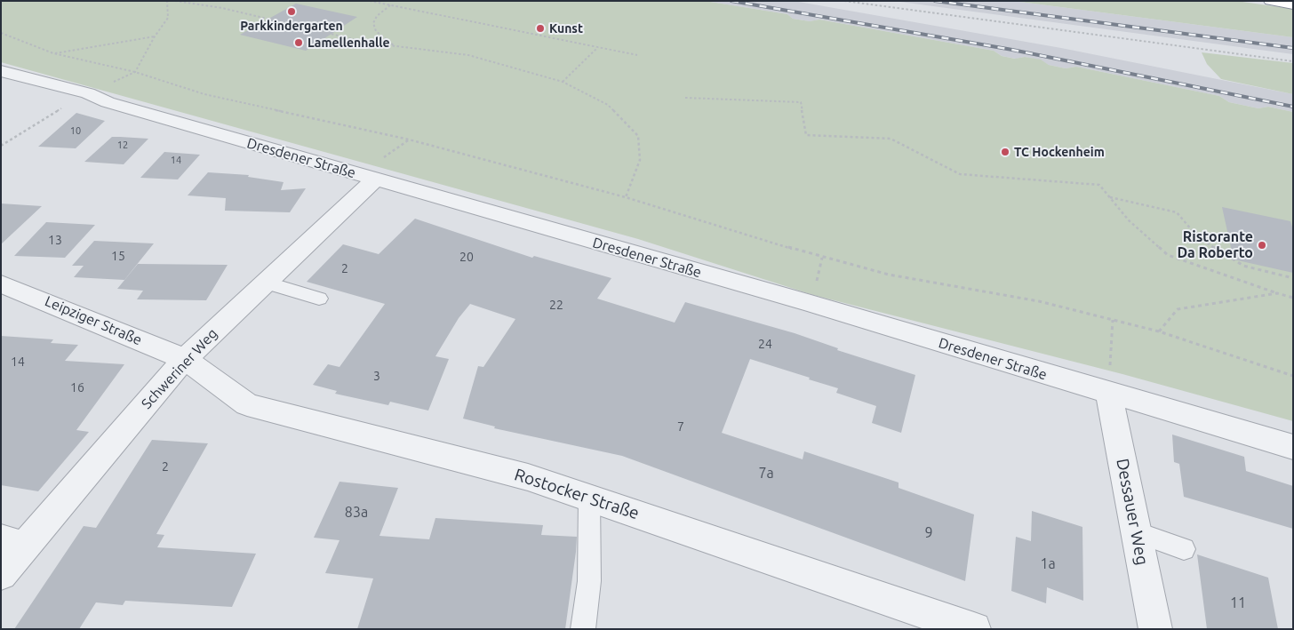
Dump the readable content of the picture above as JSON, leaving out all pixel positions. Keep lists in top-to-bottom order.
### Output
{
  "streets": {
    "street": [
      "Dresdener Straße",
      "Leipziger Straße",
      "Schweriner Weg",
      "Rostocker Straße",
      "Dessauer Weg"
    ]
  },
  "crossings": [
    ["Dresdener Straße", "Schweriner Weg"],
    ["Dresdener Straße", "Dessauer Weg"],
    ["Leipziger Straße", "Schweriner Weg"],
    ["Leipziger Straße", "Rostocker Straße"],
    ["Schweriner Weg", "Rostocker Straße"]
  ],
  "places": [
    "Parkkindergarten",
    "Kunst",
    "Lamellenhalle",
    "TC Hockenheim",
    "Ristorante Da Roberto"
  ],
  "house_numbers": [
    "10",
    "12",
    "14",
    "13",
    "15",
    "20",
    "2",
    "22",
    "24",
    "14",
    "3",
    "16",
    "7",
    "2",
    "7a",
    "83a",
    "9",
    "1a",
    "11"
  ]
}
